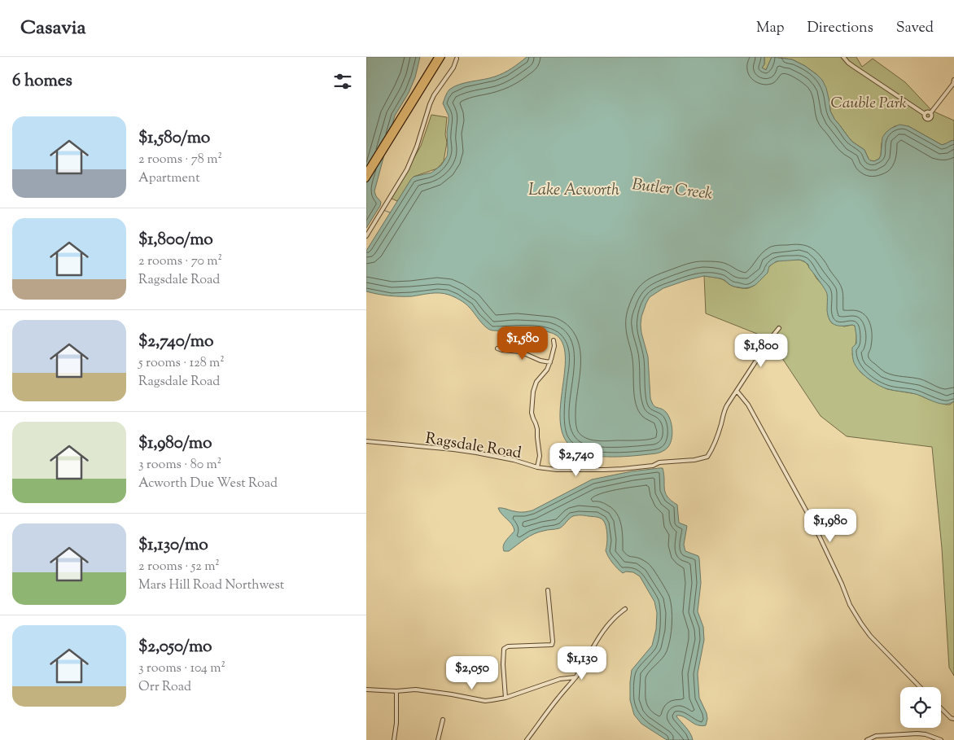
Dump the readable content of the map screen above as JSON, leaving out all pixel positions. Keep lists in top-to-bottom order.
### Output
{
  "streets": {
    "street": ["Ragsdale Road"]
  },
  "water": ["Butler Creek", "Lake Acworth"],
  "parks": ["Cauble Park"],
  "page": {
    "header": "Casavia",
    "nav": ["Map", "Directions", "Saved"],
    "heading": "6 homes",
    "list": [
      {
        "name": "$1,580/mo",
        "note": "2 rooms · 78 m² · Apartment"
      },
      {
        "name": "$1,800/mo",
        "note": "2 rooms · 70 m² · Ragsdale Road"
      },
      {
        "name": "$2,740/mo",
        "note": "5 rooms · 128 m² · Ragsdale Road"
      },
      {
        "name": "$1,980/mo",
        "note": "3 rooms · 80 m² · Acworth Due West Road"
      },
      {
        "name": "$1,130/mo",
        "note": "2 rooms · 52 m² · Mars Hill Road Northwest"
      },
      {
        "name": "$2,050/mo",
        "note": "3 rooms · 104 m² · Orr Road"
      }
    ],
    "price": [
      "$1,580",
      "$1,800",
      "$2,740",
      "$1,980",
      "$1,130",
      "$2,050"
    ]
  }
}
